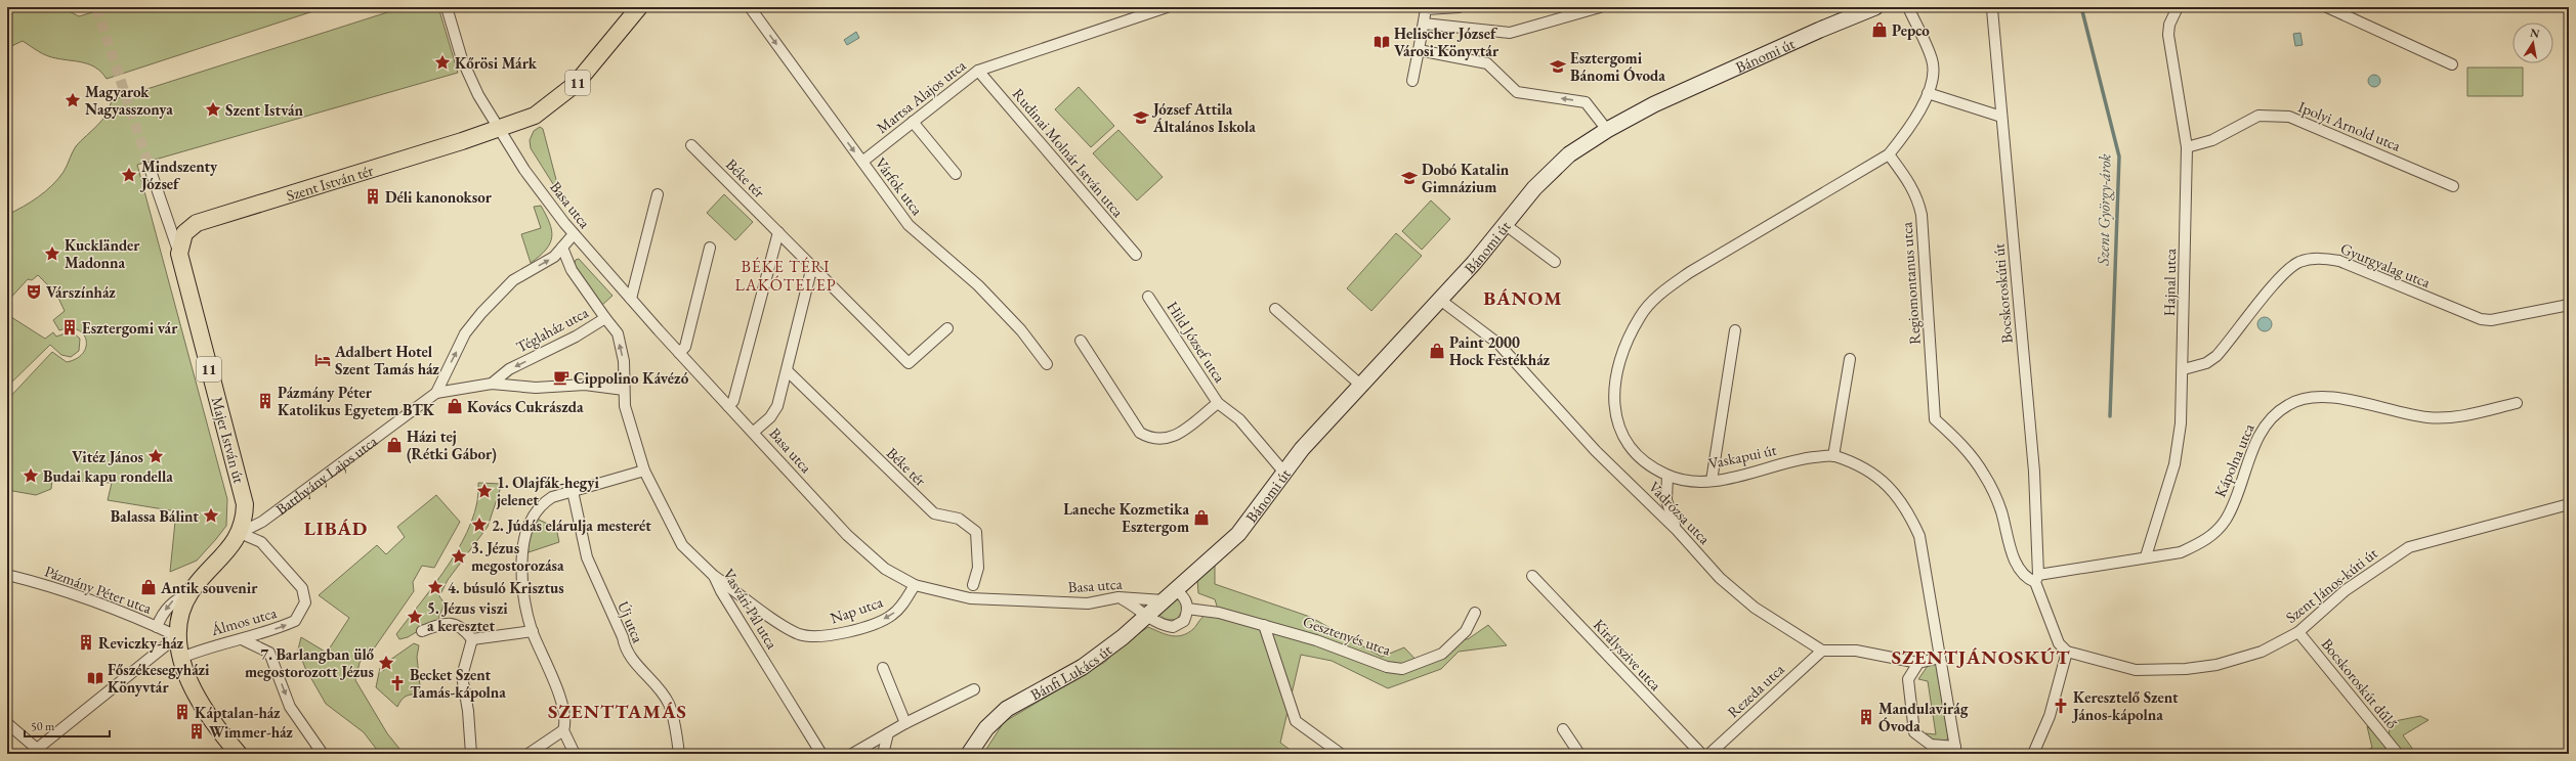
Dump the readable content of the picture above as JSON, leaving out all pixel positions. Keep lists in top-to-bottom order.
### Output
{
  "streets": {
    "main road": [
      "Bánomi út",
      "11",
      "Szent István tér",
      "Majer István út",
      "Batthyány Lajos utca",
      "Bánfi Lukács út"
    ],
    "street": [
      "Martsa Alajos utca",
      "Ipolyi Arnold utca",
      "Rudinai Molnár István utca",
      "Béke tér",
      "Várfok utca",
      "Basa utca",
      "Gyurgyalag utca",
      "Hajnal utca",
      "Regiomontanus utca",
      "Bocskoroskúti út",
      "Téglaház utca",
      "Hild József utca",
      "Vaskapui út",
      "Kápolna utca",
      "Vadrózsa utca",
      "Szent János-kúti út",
      "Pázmány Péter utca",
      "Vasvári Pál utca",
      "Nap utca",
      "Álmos utca",
      "Új utca",
      "Gesztenyés utca",
      "Királyszive utca",
      "Bocskoroskút dűlő",
      "Rezeda utca"
    ]
  },
  "crossings": [
    ["Bánomi út", "Hild József utca"],
    ["Bánomi út", "Vadrózsa utca"],
    ["Bánomi út", "Bánfi Lukács út"],
    ["11", "Batthyány Lajos utca"],
    ["11", "Pázmány Péter utca"],
    ["11", "Álmos utca"],
    ["Martsa Alajos utca", "Rudinai Molnár István utca"],
    ["Martsa Alajos utca", "Várfok utca"],
    ["Ipolyi Arnold utca", "Hajnal utca"],
    ["Szent István tér", "Basa utca"],
    ["Szent István tér", "Majer István út"],
    ["Basa utca", "Batthyány Lajos utca"],
    ["Basa utca", "Nap utca"],
    ["Basa utca", "Bánfi Lukács út"],
    ["Gyurgyalag utca", "Hajnal utca"],
    ["Hajnal utca", "Kápolna utca"],
    ["Regiomontanus utca", "Bocskoroskúti út"],
    ["Regiomontanus utca", "Vaskapui út"],
    ["Regiomontanus utca", "Kápolna utca"],
    ["Bocskoroskúti út", "Kápolna utca"],
    ["Téglaház utca", "Vasvári Pál utca"],
    ["Majer István út", "Batthyány Lajos utca"],
    ["Majer István út", "Álmos utca"],
    ["Batthyány Lajos utca", "Pázmány Péter utca"],
    ["Batthyány Lajos utca", "Álmos utca"],
    ["Vadrózsa utca", "Rezeda utca"],
    ["Szent János-kúti út", "Bocskoroskút dűlő"],
    ["Vasvári Pál utca", "Nap utca"]
  ],
  "one_way": ["Várfok utca", "Nap utca"],
  "districts": [
    "BÉKE TÉRI LAKÓTELEP",
    "BÁNOM",
    "LIBÁD",
    "SZENTJÁNOSKÚT",
    "SZENTTAMÁS"
  ],
  "water": ["Szent György-árok"],
  "places": {
    "shop": [
      "Pepco",
      "Paint 2000 Hock Festékház",
      "Kovács Cukrászda",
      "Házi tej (Rétki Gábor)",
      "Laneche Kozmetika Esztergom",
      "Antik souvenir"
    ],
    "library": ["Helischer József Városi Könyvtár", "Főszékesegyházi Könyvtár"],
    "place": [
      "Kőrösi Márk",
      "Magyarok Nagyasszonya",
      "Szent István",
      "Mindszenty József",
      "Kuckländer Madonna",
      "Vitéz János",
      "Budai kapu rondella",
      "1. Olajfák-hegyi jelenet",
      "Balassa Bálint",
      "2. Júdás elárulja mesterét",
      "3. Jézus megostorozása",
      "4. búsuló Krisztus",
      "5. Jézus viszi a keresztet",
      "7. Barlangban ülő megostorozott Jézus"
    ],
    "school or university": ["Esztergomi Bánomi Óvoda", "József Attila Általános Iskola", "Dobó Katalin Gimnázium"],
    "building": [
      "Déli kanonoksor",
      "Esztergomi vár",
      "Pázmány Péter Katolikus Egyetem BTK",
      "Reviczky-ház",
      "Káptalan-ház",
      "Mandulavirág Óvoda",
      "Wimmer-ház"
    ],
    "theatre": ["Várszínház"],
    "hotel": ["Adalbert Hotel Szent Tamás ház"],
    "cafe": ["Cippolino Kávézó"],
    "church": ["Becket Szent Tamás-kápolna", "Keresztelő Szent János-kápolna"]
  },
  "scale_bar": "50 m",
  "north": "top"
}
